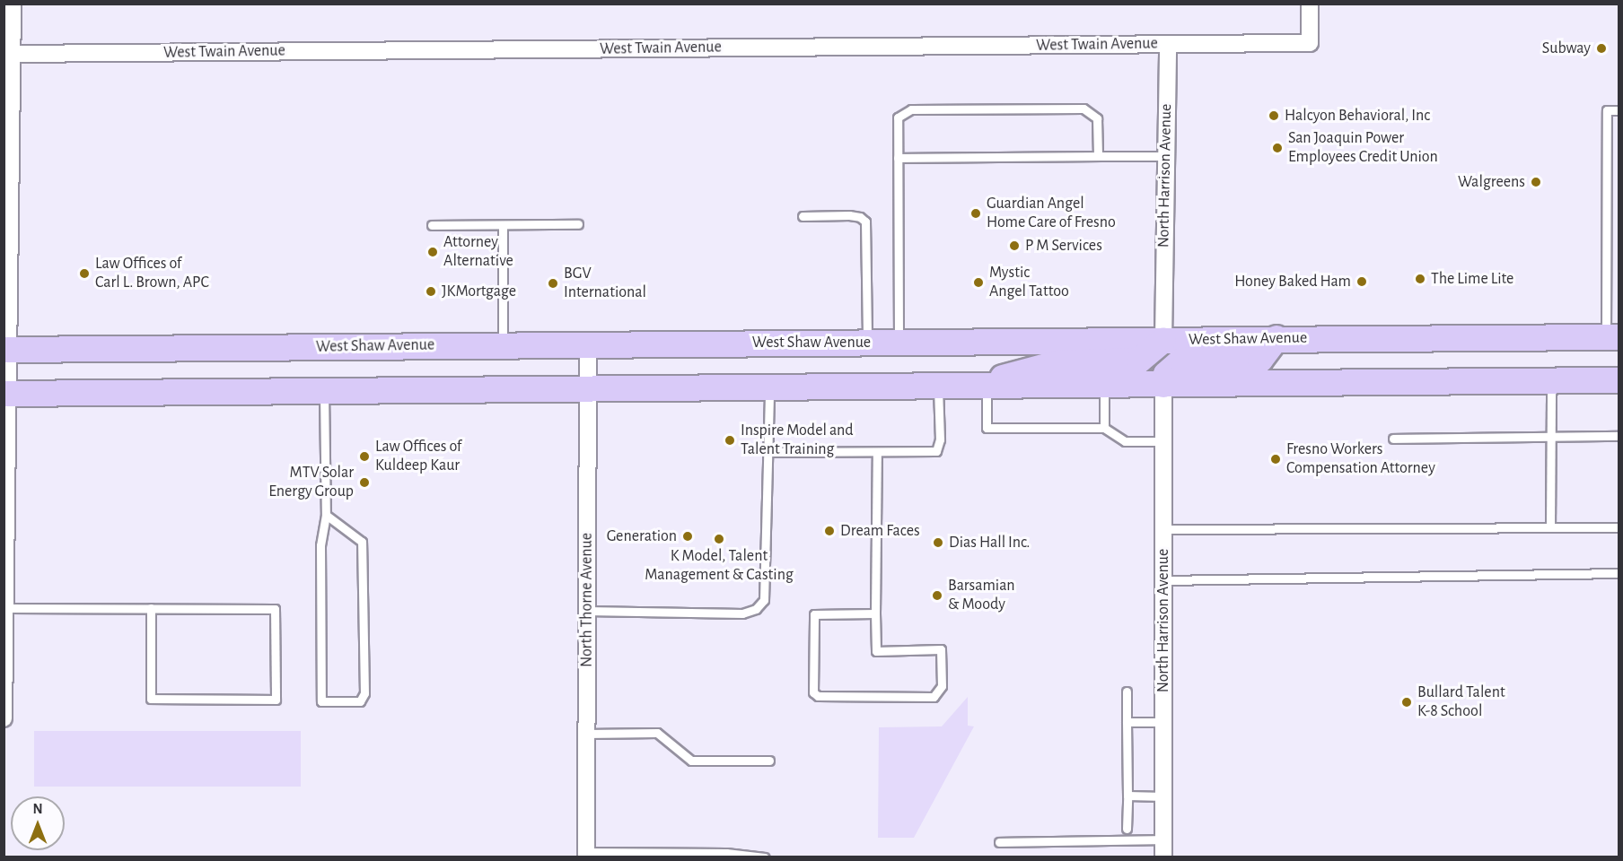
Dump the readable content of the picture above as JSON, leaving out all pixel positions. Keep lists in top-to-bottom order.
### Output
{
  "streets": {
    "main road": ["West Shaw Avenue"],
    "street": ["West Twain Avenue", "North Harrison Avenue", "North Thorne Avenue"]
  },
  "crossings": [
    ["West Twain Avenue", "North Harrison Avenue"],
    ["North Harrison Avenue", "West Shaw Avenue"],
    ["West Shaw Avenue", "North Thorne Avenue"]
  ],
  "places": [
    "Subway",
    "Halcyon Behavioral, Inc",
    "San Joaquin Power Employees Credit Union",
    "Walgreens",
    "Guardian Angel Home Care of Fresno",
    "P M Services",
    "Attorney Alternative",
    "Law Offices of Carl L. Brown, APC",
    "The Lime Lite",
    "Honey Baked Ham",
    "Mystic Angel Tattoo",
    "BGV International",
    "JKMortgage",
    "Inspire Model and Talent Training",
    "Law Offices of Kuldeep Kaur",
    "Fresno Workers Compensation Attorney",
    "MTV Solar Energy Group",
    "Dream Faces",
    "Generation",
    "K Model, Talent Management & Casting",
    "Dias Hall Inc.",
    "Barsamian & Moody",
    "Bullard Talent K-8 School"
  ],
  "north": "top"
}
